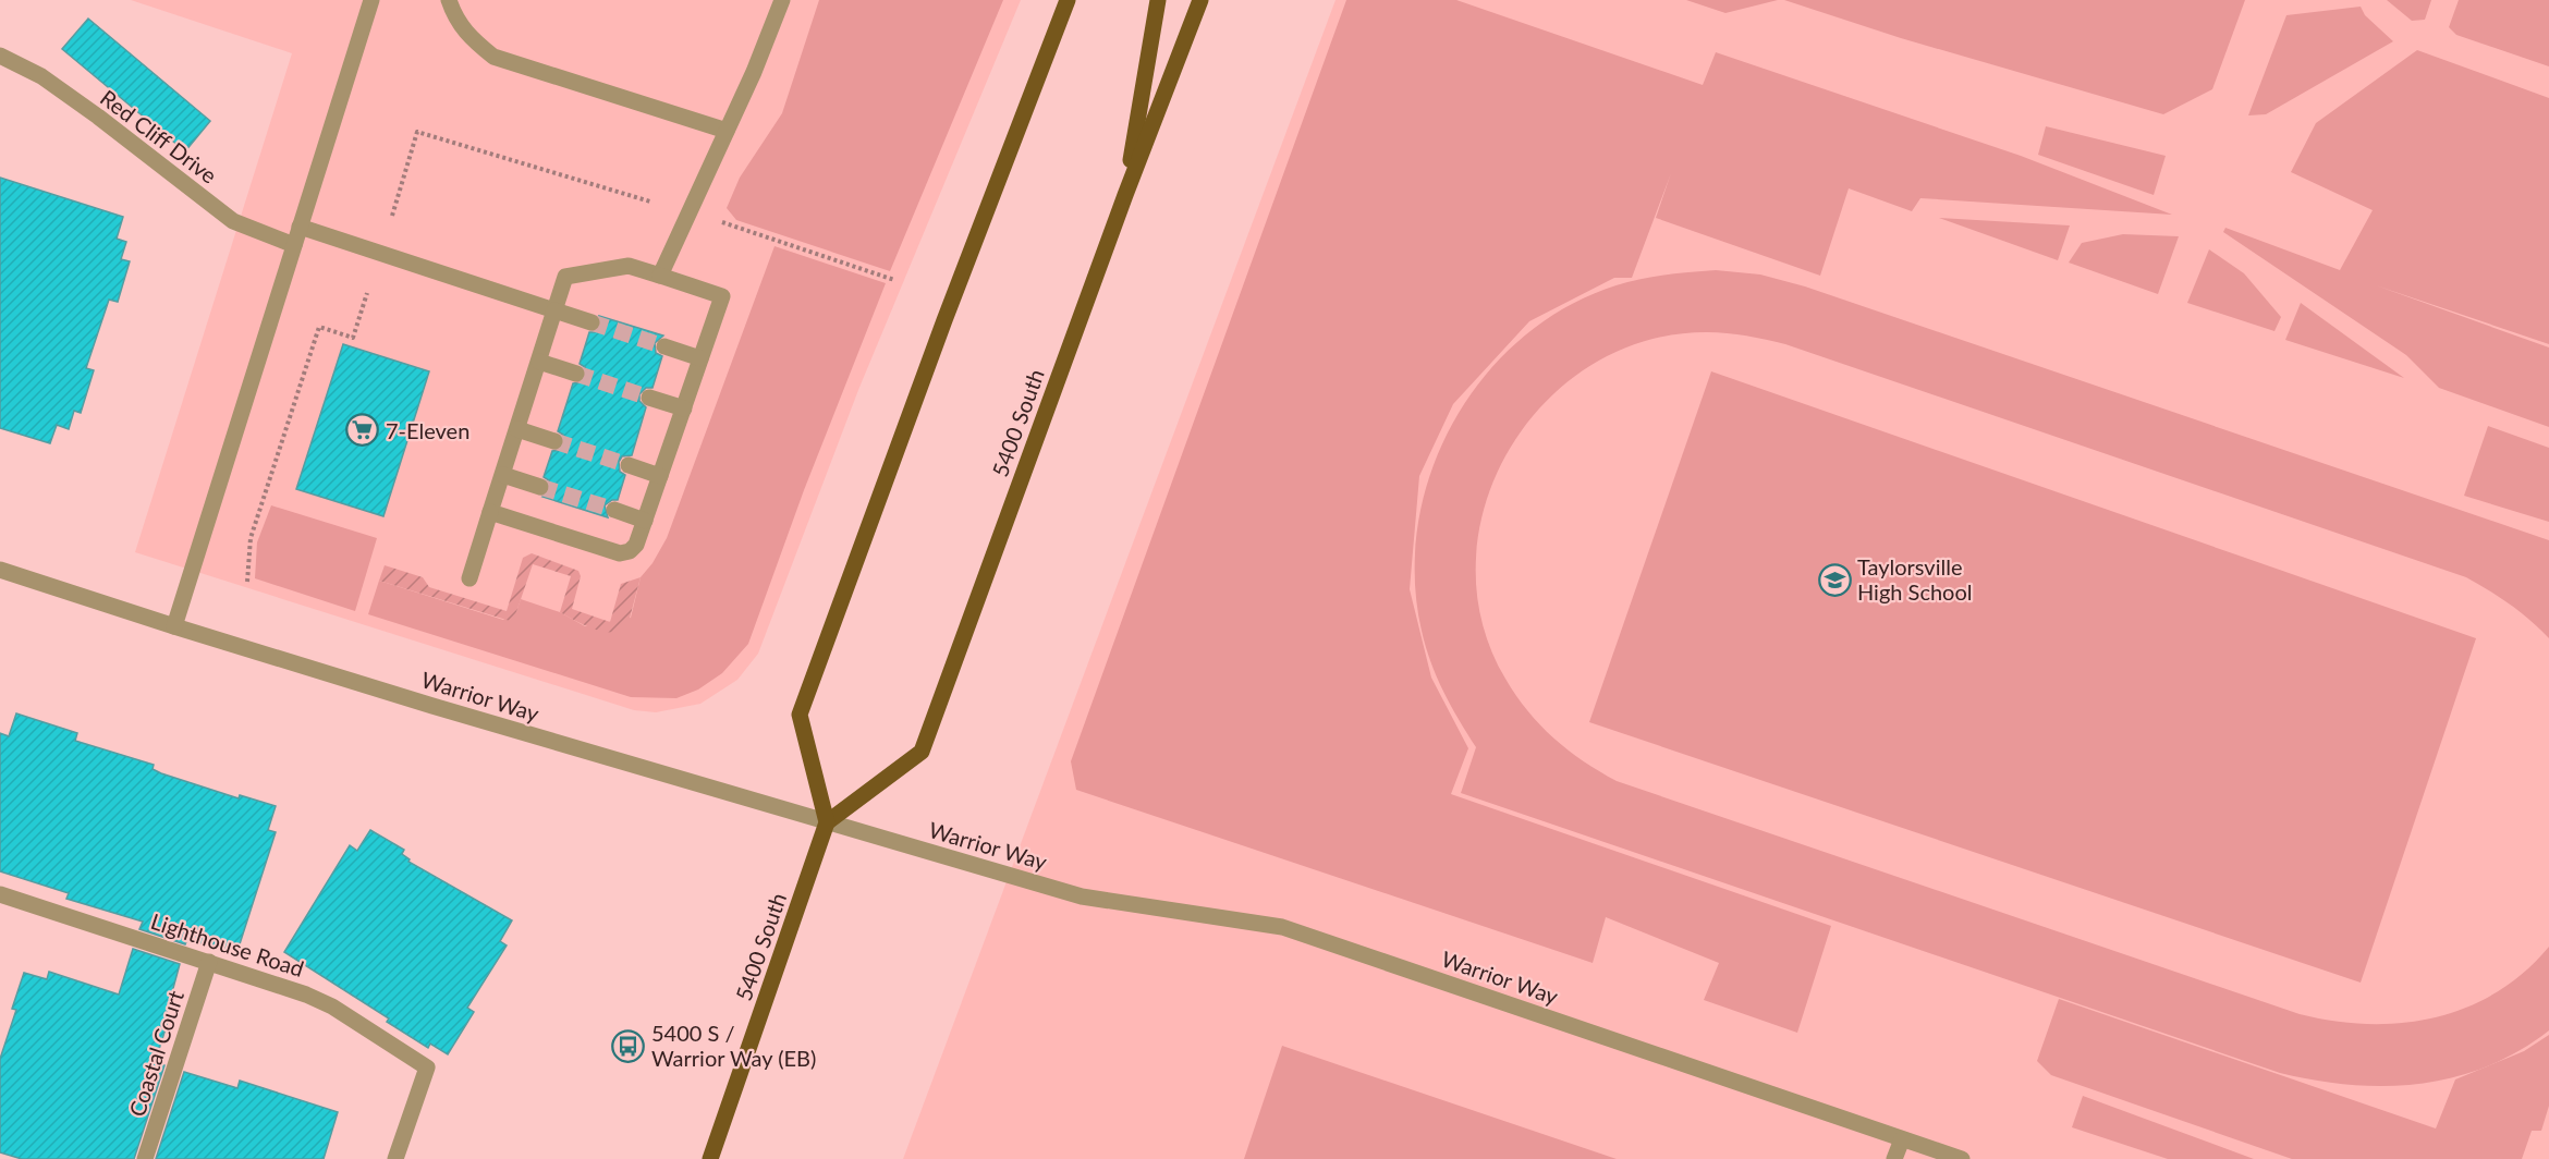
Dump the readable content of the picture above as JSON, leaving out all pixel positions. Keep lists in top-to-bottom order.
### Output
{
  "streets": {
    "main road": ["5400 South"],
    "street": [
      "Red Cliff Drive",
      "Warrior Way",
      "Lighthouse Road",
      "Coastal Court"
    ]
  },
  "crossings": [
    ["5400 South", "Warrior Way"],
    ["Lighthouse Road", "Coastal Court"]
  ],
  "places": {
    "supermarket": ["7-Eleven"],
    "school or university": ["Taylorsville High School"],
    "bus stop": ["5400 S / Warrior Way (EB)"]
  }
}
